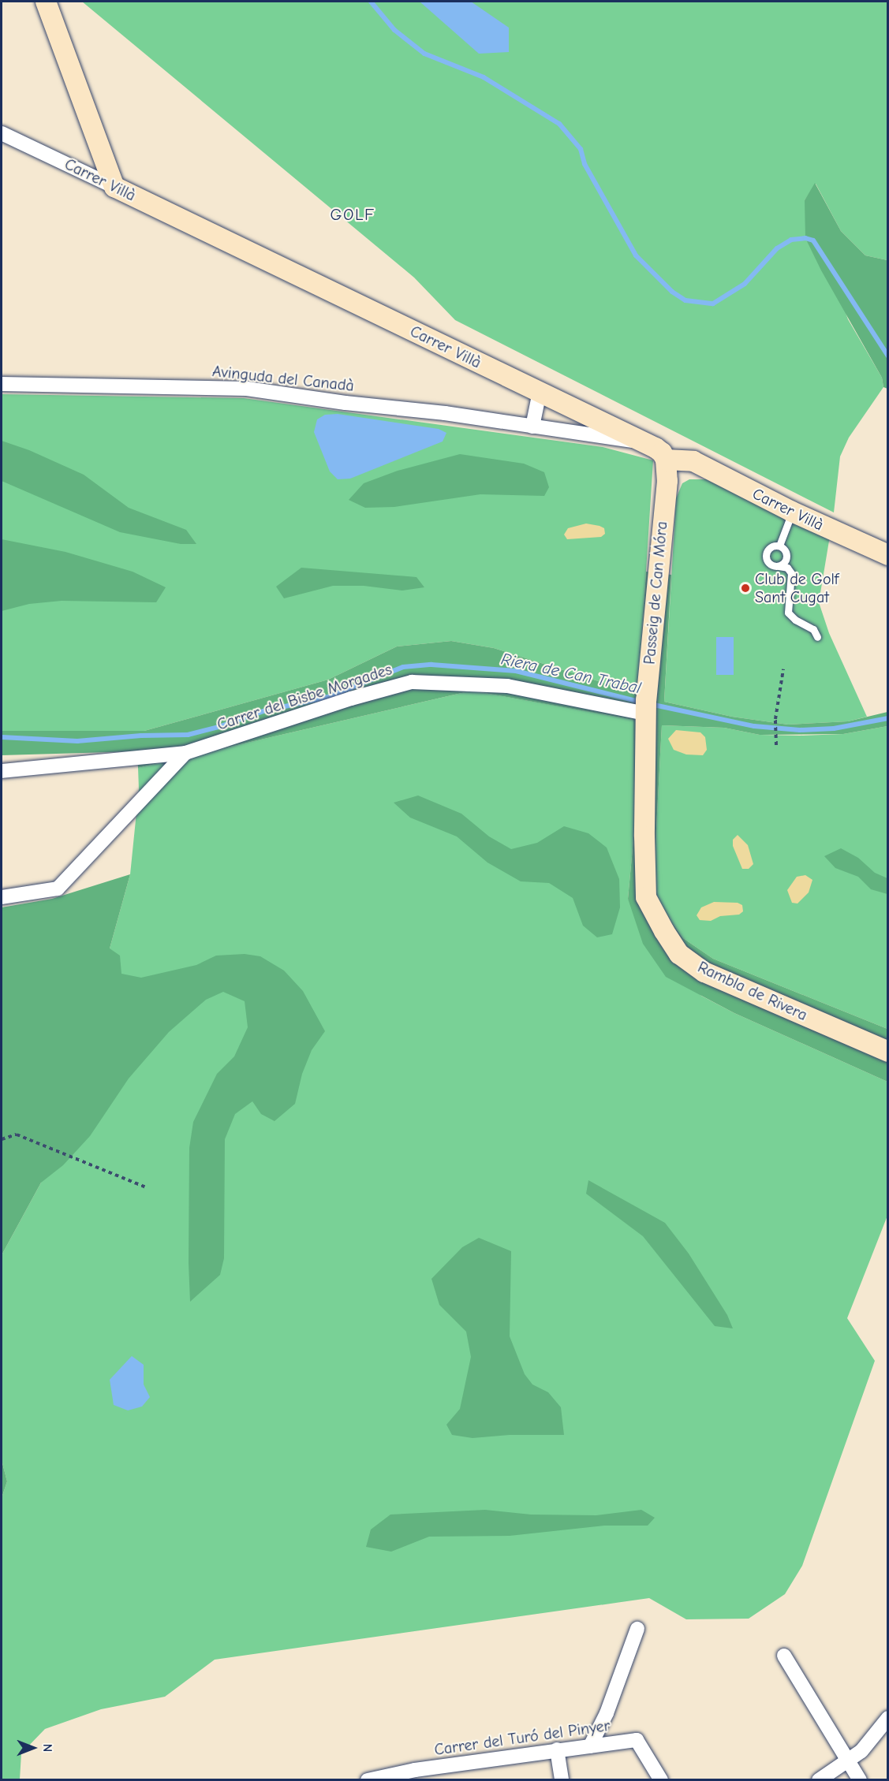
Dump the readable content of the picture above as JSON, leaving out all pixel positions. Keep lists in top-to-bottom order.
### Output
{
  "streets": {
    "street": [
      "Carrer Villà",
      "Avinguda del Canadà",
      "Passeig de Can Móra",
      "Carrer del Bisbe Morgades",
      "Rambla de Rivera",
      "Carrer del Turó del Pinyer"
    ]
  },
  "crossings": [
    ["Carrer Villà", "Avinguda del Canadà"],
    ["Carrer Villà", "Passeig de Can Móra"],
    ["Passeig de Can Móra", "Carrer del Bisbe Morgades"],
    ["Passeig de Can Móra", "Rambla de Rivera"]
  ],
  "districts": ["GOLF"],
  "water": ["Riera de Can Trabal"],
  "places": ["Club de Golf Sant Cugat"],
  "north": "right"
}
